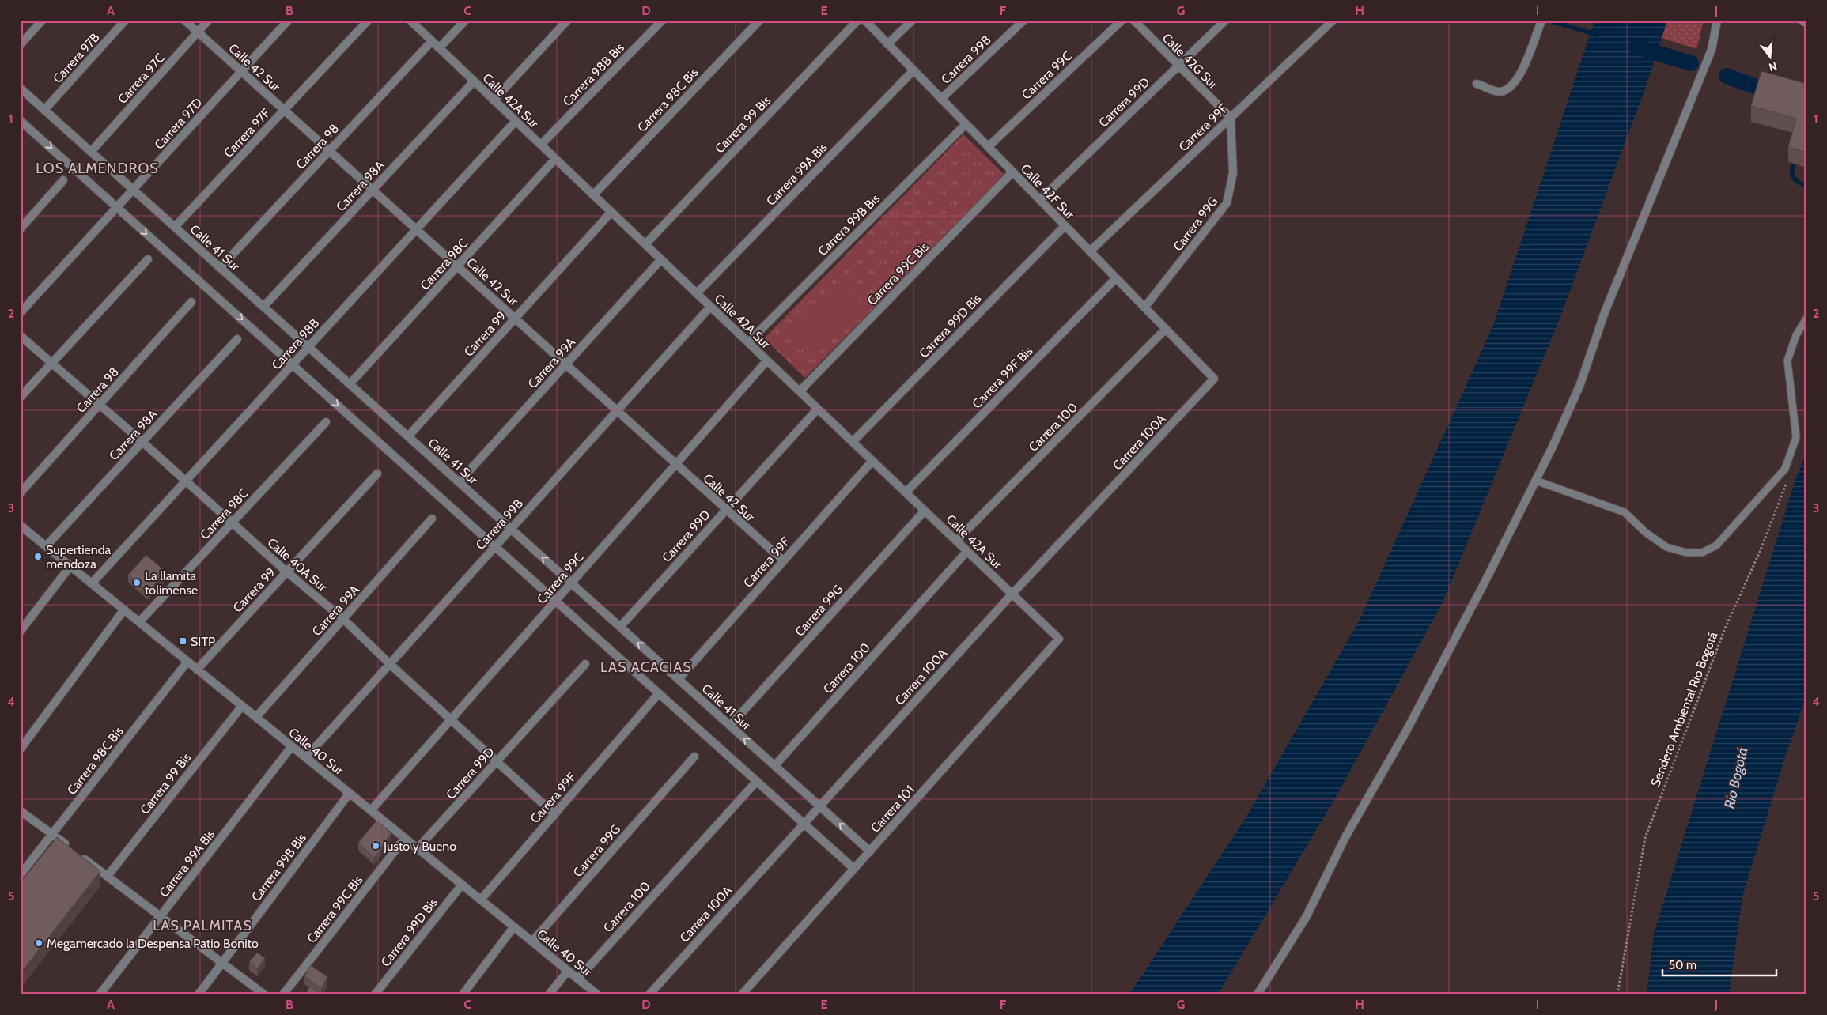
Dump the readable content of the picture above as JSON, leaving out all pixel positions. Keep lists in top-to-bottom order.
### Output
{
  "streets": {
    "street": [
      "Carrera 97B",
      "Carrera 99B",
      "Calle 42G Sur",
      "Calle 42 Sur",
      "Carrera 98B Bis",
      "Carrera 99C",
      "Carrera 97C",
      "Carrera 98C Bis",
      "Calle 42A Sur",
      "Carrera 99D",
      "Carrera 97D",
      "Carrera 99 Bis",
      "Carrera 99F",
      "Carrera 97F",
      "Carrera 98",
      "Carrera 99A Bis",
      "Carrera 98A",
      "Calle 42F Sur",
      "Carrera 99G",
      "Carrera 99B Bis",
      "Calle 41 Sur",
      "Carrera 98C",
      "Carrera 99C Bis",
      "Carrera 99D Bis",
      "Carrera 99",
      "Carrera 98B",
      "Carrera 99A",
      "Carrera 99F Bis",
      "Carrera 100",
      "Carrera 100A",
      "Calle 40A Sur",
      "Calle 40 Sur",
      "Carrera 101"
    ],
    "path": ["Sendero Ambiental Rio Bogotá"]
  },
  "crossings": [
    ["Carrera 97B", "Calle 41 Sur"],
    ["Carrera 99B", "Calle 42 Sur"],
    ["Carrera 99B", "Calle 42A Sur"],
    ["Carrera 99B", "Calle 42F Sur"],
    ["Carrera 99B", "Calle 41 Sur"],
    ["Carrera 99B", "Calle 40A Sur"],
    ["Carrera 99B", "Calle 40 Sur"],
    ["Calle 42G Sur", "Carrera 99D"],
    ["Calle 42G Sur", "Carrera 99F"],
    ["Calle 42G Sur", "Carrera 99G"],
    ["Calle 42 Sur", "Carrera 99C"],
    ["Calle 42 Sur", "Carrera 97C"],
    ["Calle 42 Sur", "Carrera 99D"],
    ["Calle 42 Sur", "Carrera 97D"],
    ["Calle 42 Sur", "Carrera 99F"],
    ["Calle 42 Sur", "Carrera 97F"],
    ["Calle 42 Sur", "Carrera 98"],
    ["Calle 42 Sur", "Carrera 98A"],
    ["Calle 42 Sur", "Carrera 98C"],
    ["Calle 42 Sur", "Carrera 99"],
    ["Calle 42 Sur", "Carrera 98B"],
    ["Calle 42 Sur", "Carrera 99A"],
    ["Carrera 98B Bis", "Calle 42A Sur"],
    ["Carrera 99C", "Calle 42A Sur"],
    ["Carrera 99C", "Calle 42F Sur"],
    ["Carrera 99C", "Calle 41 Sur"],
    ["Carrera 99C", "Calle 40A Sur"],
    ["Carrera 99C", "Calle 40 Sur"],
    ["Carrera 97C", "Calle 41 Sur"],
    ["Carrera 98C Bis", "Calle 42A Sur"],
    ["Carrera 98C Bis", "Calle 40 Sur"],
    ["Calle 42A Sur", "Carrera 99D"],
    ["Calle 42A Sur", "Carrera 99 Bis"],
    ["Calle 42A Sur", "Carrera 99F"],
    ["Calle 42A Sur", "Carrera 98"],
    ["Calle 42A Sur", "Carrera 99A Bis"],
    ["Calle 42A Sur", "Carrera 98A"],
    ["Calle 42A Sur", "Carrera 99G"],
    ["Calle 42A Sur", "Carrera 99B Bis"],
    ["Calle 42A Sur", "Carrera 98C"],
    ["Calle 42A Sur", "Carrera 99C Bis"],
    ["Calle 42A Sur", "Carrera 99D Bis"],
    ["Calle 42A Sur", "Carrera 99"],
    ["Calle 42A Sur", "Carrera 98B"],
    ["Calle 42A Sur", "Carrera 99A"],
    ["Calle 42A Sur", "Carrera 99F Bis"],
    ["Calle 42A Sur", "Carrera 100"],
    ["Calle 42A Sur", "Carrera 100A"],
    ["Calle 42A Sur", "Carrera 101"],
    ["Carrera 99D", "Calle 42F Sur"],
    ["Carrera 99D", "Calle 41 Sur"],
    ["Carrera 99D", "Calle 40A Sur"],
    ["Carrera 99D", "Calle 40 Sur"],
    ["Carrera 97D", "Calle 41 Sur"],
    ["Carrera 99 Bis", "Calle 40 Sur"],
    ["Carrera 99F", "Calle 42F Sur"],
    ["Carrera 99F", "Carrera 99G"],
    ["Carrera 99F", "Calle 41 Sur"],
    ["Carrera 99F", "Calle 40A Sur"],
    ["Carrera 99F", "Calle 40 Sur"],
    ["Carrera 97F", "Calle 41 Sur"],
    ["Carrera 98", "Calle 41 Sur"],
    ["Carrera 98", "Calle 40A Sur"],
    ["Carrera 99A Bis", "Calle 42F Sur"],
    ["Carrera 99A Bis", "Calle 40 Sur"],
    ["Carrera 98A", "Calle 41 Sur"],
    ["Carrera 98A", "Calle 40A Sur"],
    ["Carrera 98A", "Calle 40 Sur"],
    ["Calle 42F Sur", "Carrera 99G"],
    ["Calle 42F Sur", "Carrera 99B Bis"],
    ["Calle 42F Sur", "Carrera 99C Bis"],
    ["Calle 42F Sur", "Carrera 99D Bis"],
    ["Calle 42F Sur", "Carrera 99F Bis"],
    ["Calle 42F Sur", "Carrera 100"],
    ["Calle 42F Sur", "Carrera 100A"],
    ["Carrera 99G", "Calle 41 Sur"],
    ["Carrera 99G", "Calle 40 Sur"],
    ["Carrera 99B Bis", "Calle 40 Sur"],
    ["Calle 41 Sur", "Carrera 98C"],
    ["Calle 41 Sur", "Carrera 99"],
    ["Calle 41 Sur", "Carrera 98B"],
    ["Calle 41 Sur", "Carrera 99A"],
    ["Calle 41 Sur", "Carrera 100"],
    ["Calle 41 Sur", "Carrera 100A"],
    ["Calle 41 Sur", "Carrera 101"],
    ["Carrera 98C", "Calle 40A Sur"],
    ["Carrera 98C", "Calle 40 Sur"],
    ["Carrera 99C Bis", "Calle 40 Sur"],
    ["Carrera 99D Bis", "Calle 40 Sur"],
    ["Carrera 99", "Calle 40A Sur"],
    ["Carrera 99", "Calle 40 Sur"],
    ["Carrera 98B", "Calle 40A Sur"],
    ["Carrera 98B", "Calle 40 Sur"],
    ["Carrera 99A", "Calle 40A Sur"],
    ["Carrera 99A", "Calle 40 Sur"],
    ["Carrera 100", "Calle 40 Sur"]
  ],
  "districts": ["LOS ALMENDROS", "LAS ACACIAS", "LAS PALMITAS"],
  "water": ["Río Bogotá"],
  "places": {
    "other": [
      "Supertienda mendoza",
      "La llamita tolimense",
      "Justo y Bueno",
      "Megamercado la Despensa Patio Bonito"
    ],
    "transit": ["SITP"]
  },
  "scale_bar": "50 m",
  "north": "bottom",
  "grid": {
    "columns": [
      "A",
      "B",
      "C",
      "D",
      "E",
      "F",
      "G",
      "H",
      "I",
      "J"
    ],
    "rows": [
      "1",
      "2",
      "3",
      "4",
      "5"
    ]
  }
}
